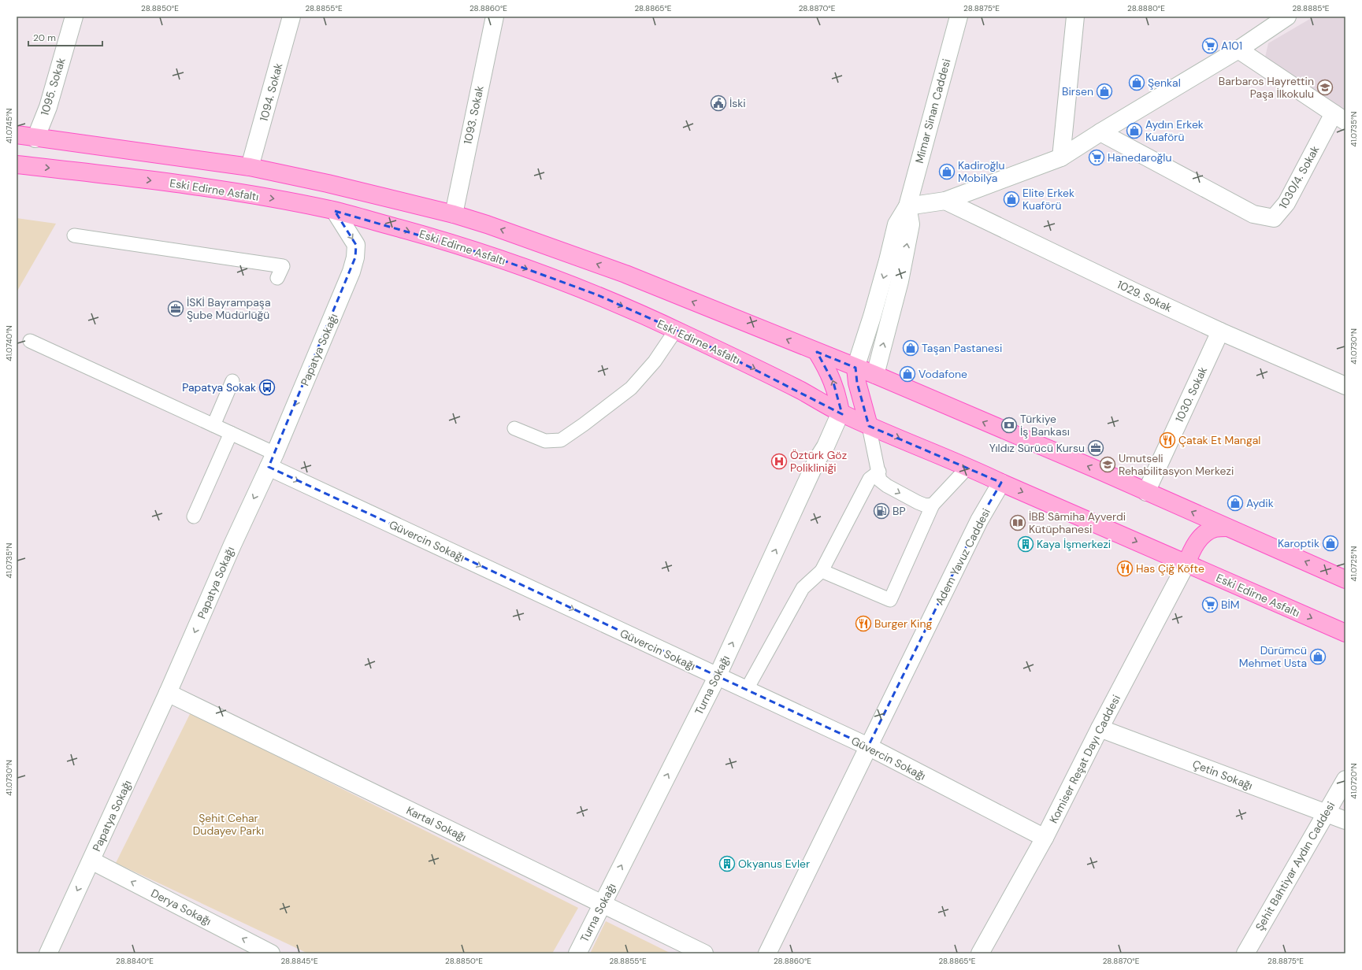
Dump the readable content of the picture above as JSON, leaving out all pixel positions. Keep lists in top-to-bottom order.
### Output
{
  "streets": {
    "main road": ["Eski Edirne Asfaltı"],
    "street": [
      "1095. Sokak",
      "1094. Sokak",
      "Mimar Sinan Caddesi",
      "1093. Sokak",
      "1030/4. Sokak",
      "1029. Sokak",
      "Papatya Sokağı",
      "1030. Sokak",
      "Güvercin Sokağı",
      "Adem Yavuz Caddesi",
      "Turna Sokağı",
      "Komiser Reşat Dayı Caddesi",
      "Çetin Sokağı",
      "Kartal Sokağı",
      "Şehit Bahtiyar Aydın Caddesi",
      "Derya Sokağı"
    ]
  },
  "crossings": [
    ["Eski Edirne Asfaltı", "Papatya Sokağı"],
    ["Eski Edirne Asfaltı", "Adem Yavuz Caddesi"],
    ["Eski Edirne Asfaltı", "Turna Sokağı"],
    ["Eski Edirne Asfaltı", "Komiser Reşat Dayı Caddesi"],
    ["1029. Sokak", "1030. Sokak"],
    ["Papatya Sokağı", "Güvercin Sokağı"],
    ["Papatya Sokağı", "Kartal Sokağı"],
    ["Papatya Sokağı", "Derya Sokağı"],
    ["Güvercin Sokağı", "Adem Yavuz Caddesi"],
    ["Güvercin Sokağı", "Turna Sokağı"],
    ["Güvercin Sokağı", "Komiser Reşat Dayı Caddesi"],
    ["Turna Sokağı", "Kartal Sokağı"],
    ["Komiser Reşat Dayı Caddesi", "Çetin Sokağı"],
    ["Çetin Sokağı", "Şehit Bahtiyar Aydın Caddesi"]
  ],
  "one_way": [
    "Papatya Sokağı",
    "Güvercin Sokağı",
    "Turna Sokağı",
    "Derya Sokağı"
  ],
  "parks": ["Şehit Cehar Dudayev Parkı"],
  "places": {
    "supermarket": ["A101", "Hanedaroğlu", "BİM"],
    "shop": [
      "Şenkal",
      "Birsen",
      "Aydın Erkek Kuaförü",
      "Kadiroğlu Mobilya",
      "Elite Erkek Kuaförü",
      "Taşan Pastanesi",
      "Vodafone",
      "Aydik",
      "Karoptik",
      "Dürümcü Mehmet Usta"
    ],
    "school or university": ["Barbaros Hayrettin Paşa İlkokulu", "Umutseli Rehabilitasyon Merkezi"],
    "public building": ["İski"],
    "office": ["İSKİ Bayrampaşa Şube Müdürlüğü", "Yıldız Sürücü Kursu"],
    "bus stop": ["Papatya Sokak"],
    "bank": ["Türkiye İş Bankası"],
    "restaurant": ["Çatak Et Mangal", "Has Çiğ Köfte", "Burger King"],
    "hospital": ["Öztürk Göz Polikliniği"],
    "fuel station": ["BP"],
    "library": ["İBB Sâmiha Ayverdi Kütüphanesi"],
    "building": ["Kaya İşmerkezi", "Okyanus Evler"]
  },
  "scale_bar": "20 m",
  "coordinates": [
    "28.8850°E",
    "28.8855°E",
    "28.8860°E",
    "28.8865°E",
    "28.8870°E",
    "28.8875°E",
    "28.8880°E",
    "28.8885°E",
    "41.0745°N",
    "41.0735°N",
    "41.0740°N",
    "41.0730°N",
    "41.0725°N",
    "41.0720°N",
    "28.8840°E",
    "28.8845°E"
  ]
}
